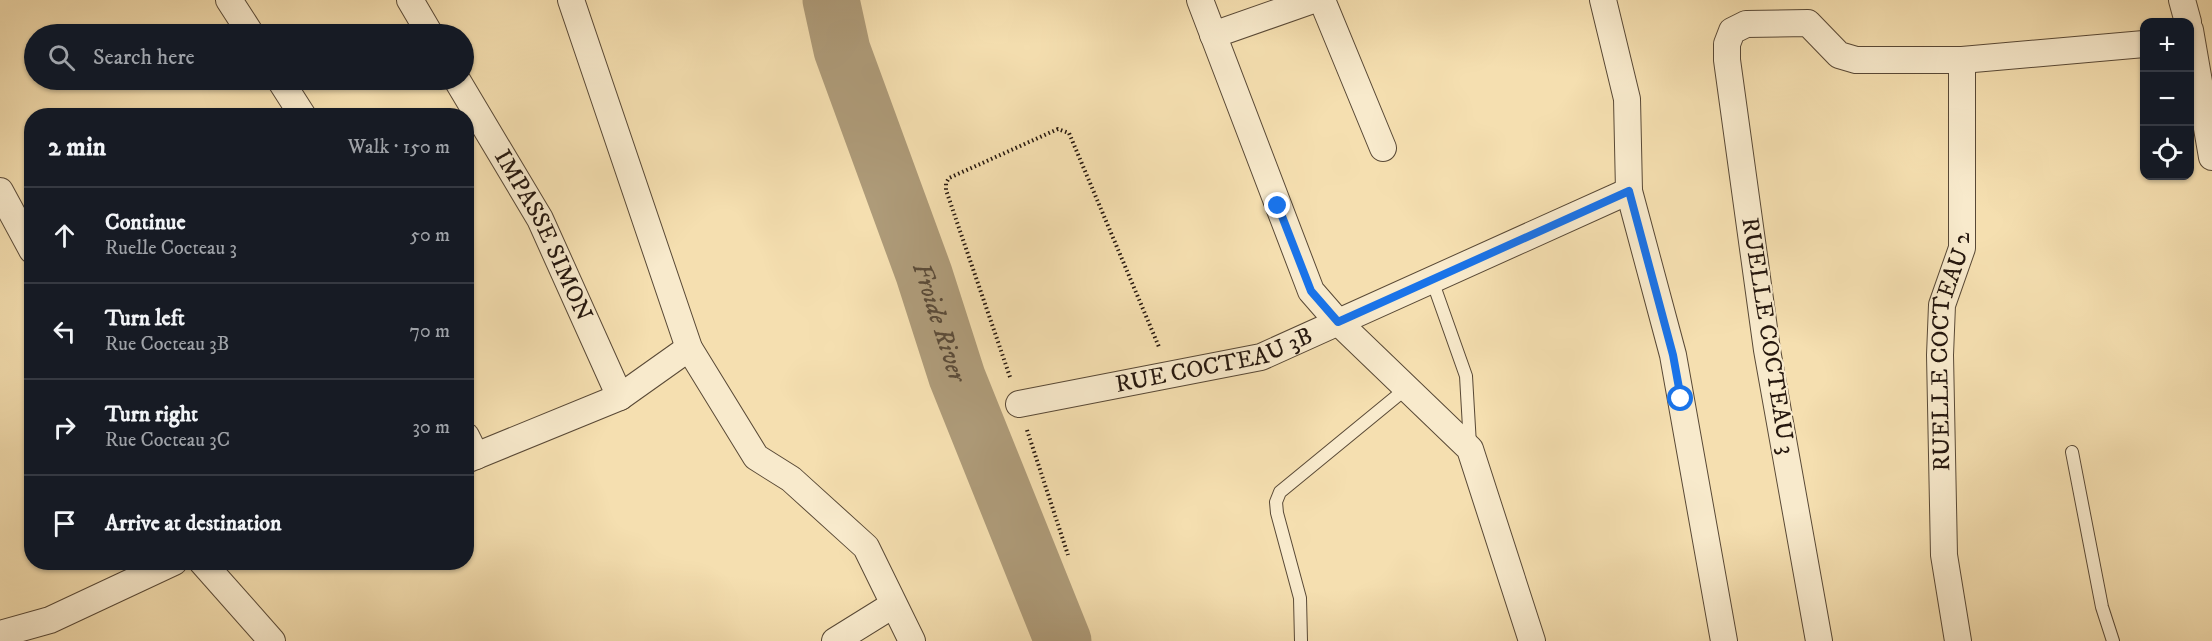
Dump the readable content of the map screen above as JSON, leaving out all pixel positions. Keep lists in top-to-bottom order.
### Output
{
  "streets": {
    "street": [
      "IMPASSE SIMON",
      "RUELLE COCTEAU 3",
      "RUELLE COCTEAU 2",
      "RUE COCTEAU 3B"
    ]
  },
  "water": ["Froide River"],
  "page": {
    "map_buttons": ["+", "−"],
    "search": "Search here",
    "heading": ["2 min", "Walk · 150 m"],
    "list": [
      ["Continue", "Ruelle Cocteau 3", "50 m"],
      ["Turn left", "Rue Cocteau 3B", "70 m"],
      ["Turn right", "Rue Cocteau 3C", "30 m"],
      "Arrive at destination"
    ]
  }
}
